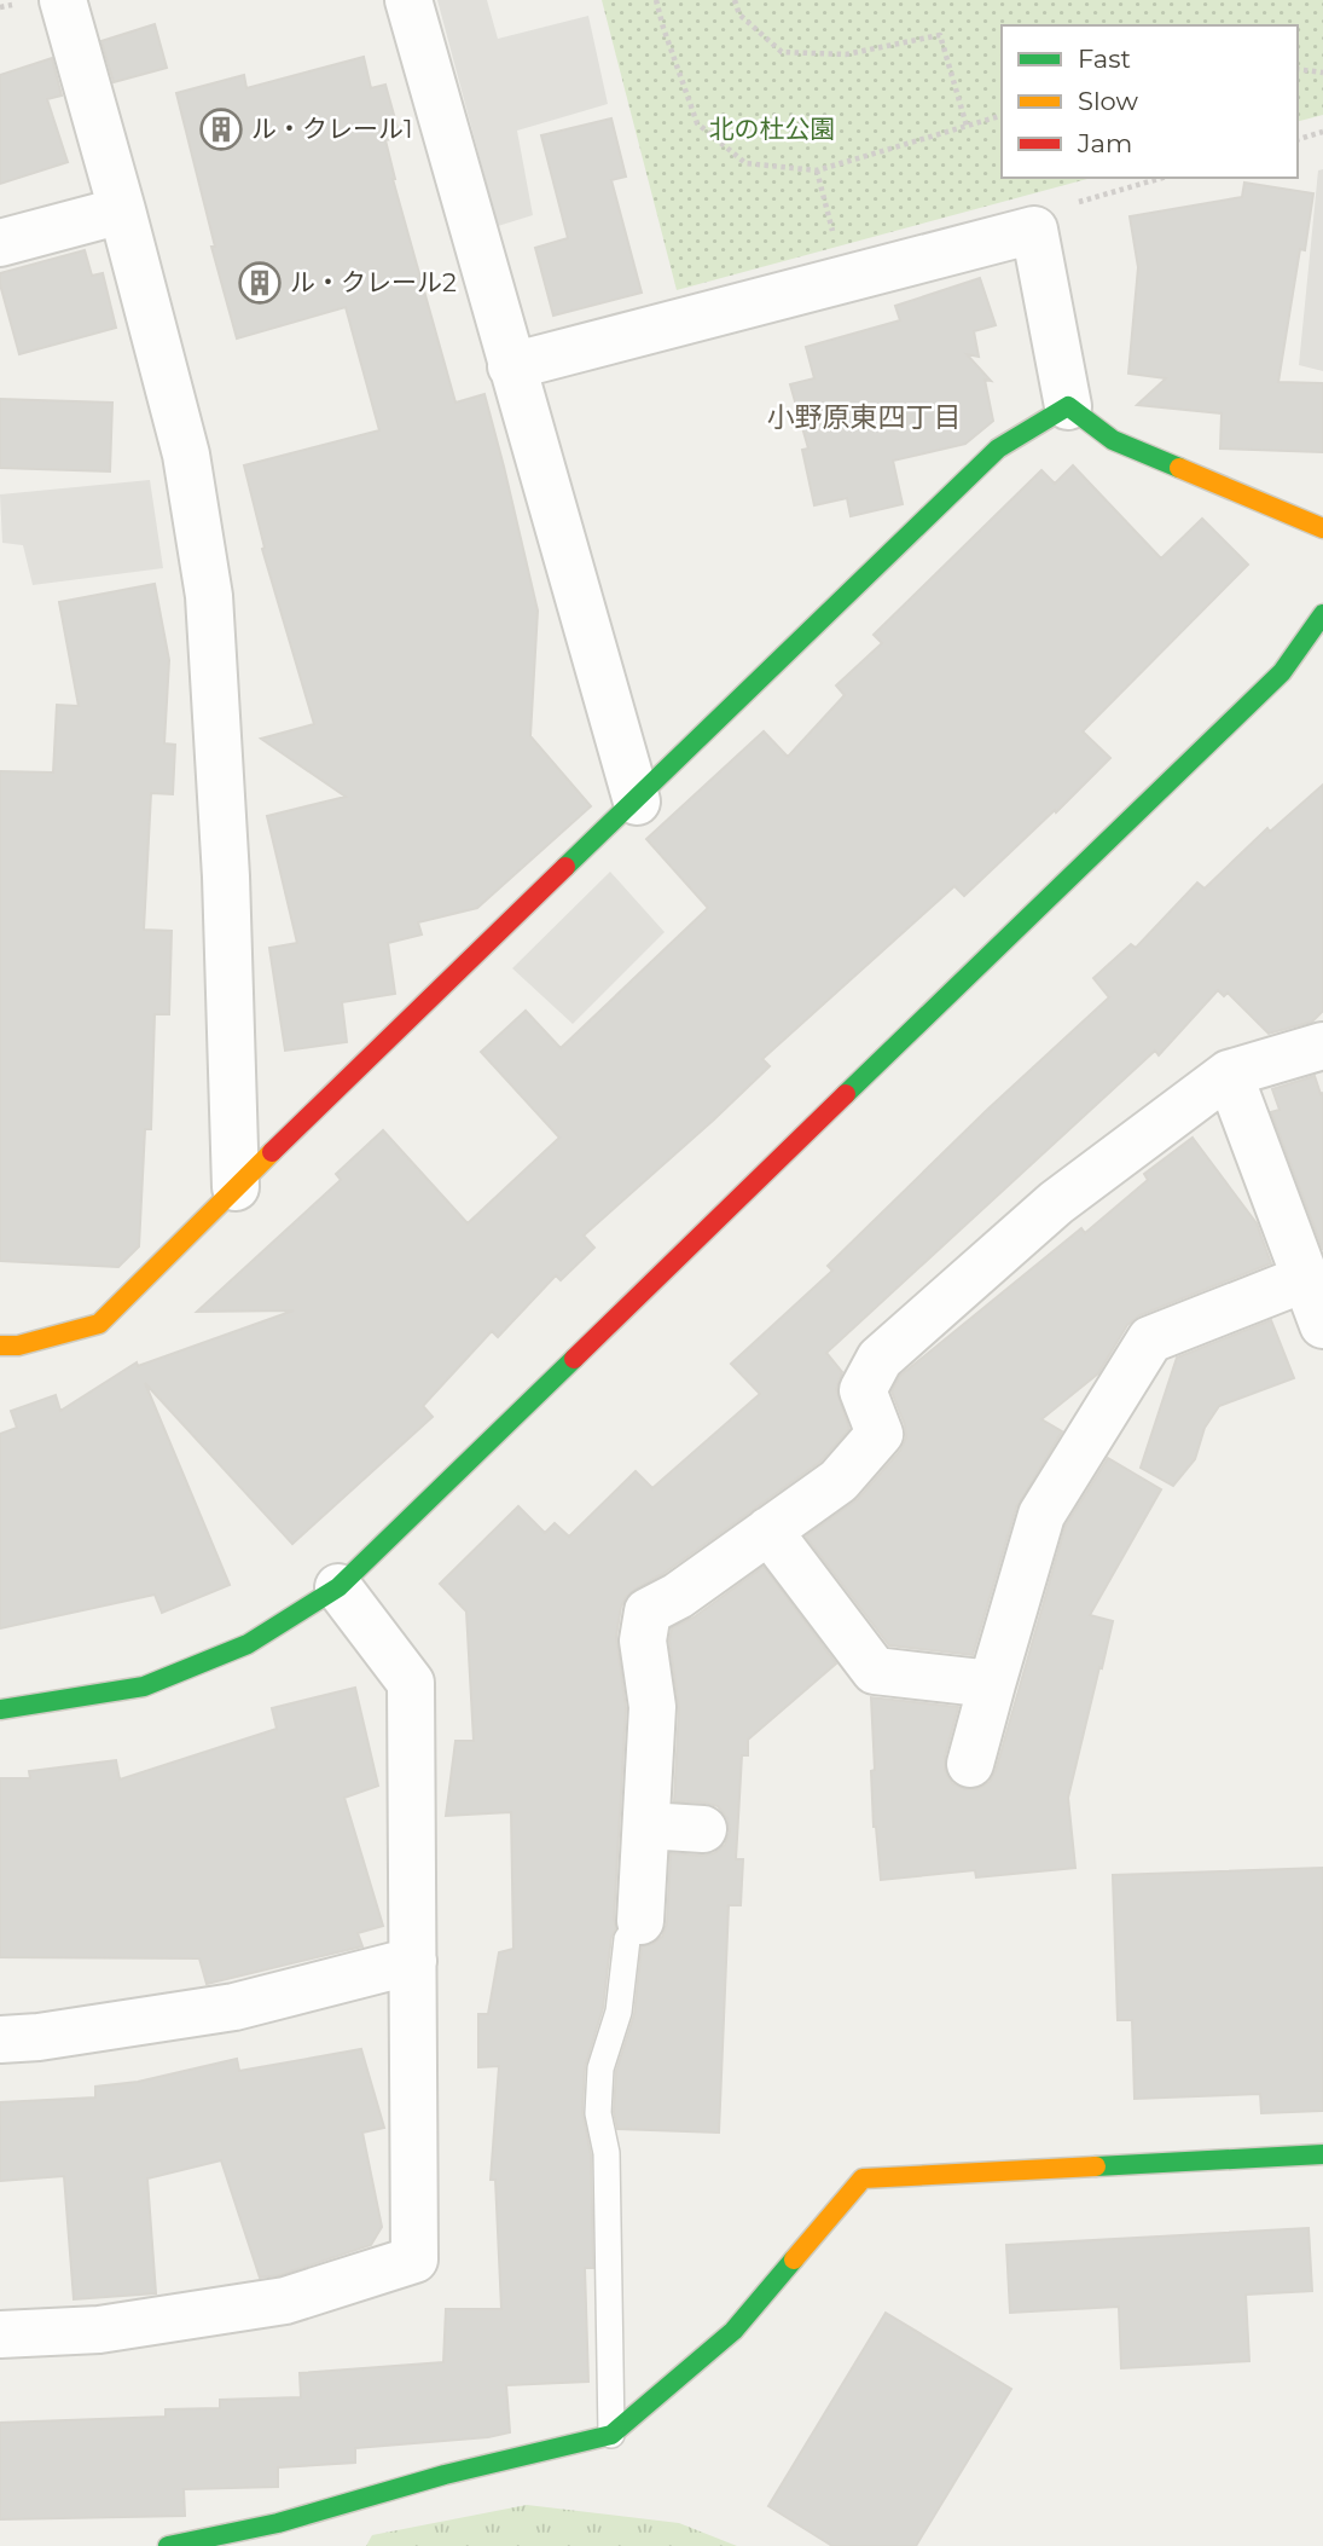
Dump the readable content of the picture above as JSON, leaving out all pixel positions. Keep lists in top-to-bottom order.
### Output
{
  "districts": ["小野原東四丁目"],
  "parks": ["北の杜公園"],
  "places": {
    "building": ["ル・クレール1", "ル・クレール2"]
  },
  "legend": ["Fast", "Slow", "Jam"]
}
